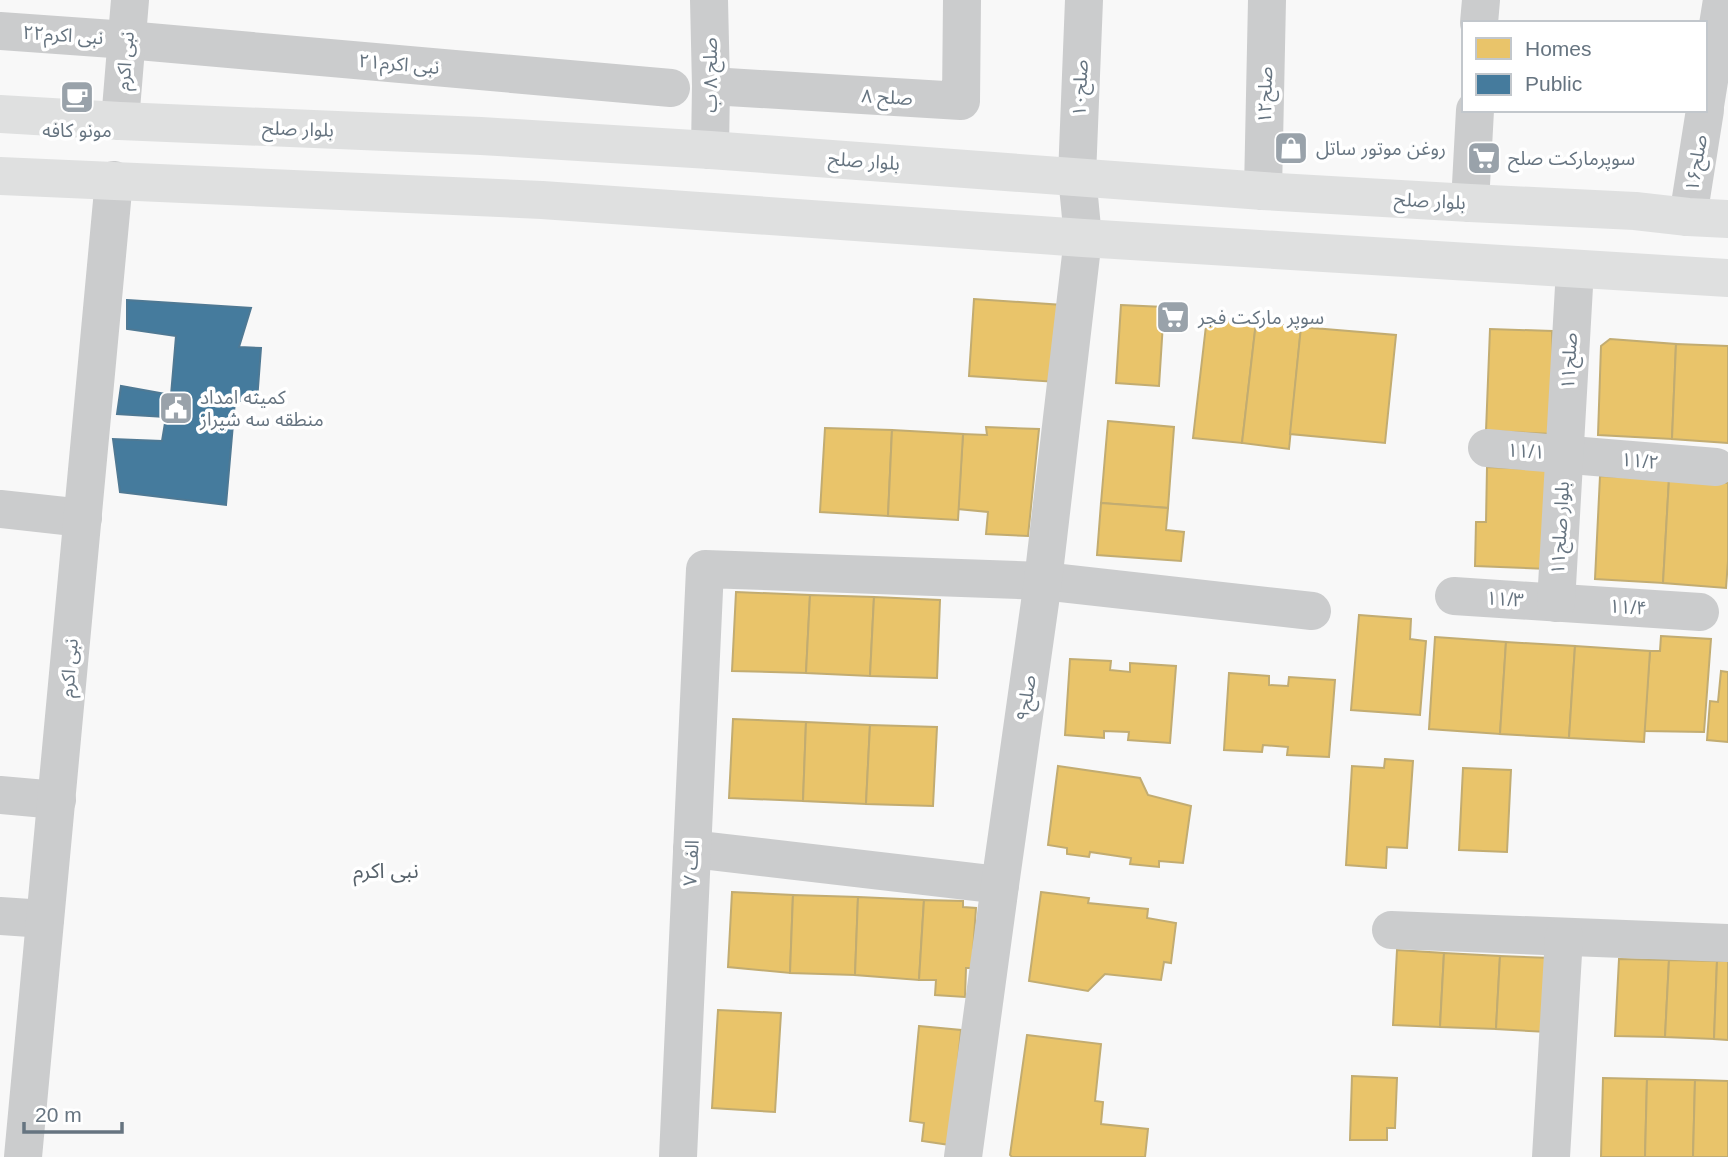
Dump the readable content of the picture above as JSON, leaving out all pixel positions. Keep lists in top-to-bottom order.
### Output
{
  "streets": {
    "main road": ["بلوار صلح"],
    "street": [
      "نبی اکرم۲۲",
      "نبی اکرم",
      "نبی اکرم۲۱",
      "صلح ۸ ب",
      "صلح۱۰",
      "صلح۱۲",
      "۸ صلح",
      "صلح۱۶",
      "صلح۱۱",
      "۱۱/۱",
      "۱۱/۲",
      "بلوار صلح۱۱",
      "۱۱/۳",
      "۱۱/۴",
      "صلح۹",
      "۷ الف"
    ]
  },
  "crossings": [
    ["نبی اکرم۲۲", "نبی اکرم"],
    ["نبی اکرم۲۲", "نبی اکرم۲۱"],
    ["نبی اکرم", "نبی اکرم۲۱"],
    ["نبی اکرم", "بلوار صلح"],
    ["صلح ۸ ب", "۸ صلح"],
    ["صلح ۸ ب", "بلوار صلح"],
    ["صلح۱۰", "بلوار صلح"],
    ["صلح۱۰", "صلح۹"],
    ["صلح۱۲", "بلوار صلح"],
    ["بلوار صلح", "صلح۱۶"],
    ["صلح۱۱", "۱۱/۱"],
    ["صلح۱۱", "۱۱/۲"],
    ["صلح۱۱", "بلوار صلح۱۱"],
    ["۱۱/۱", "۱۱/۲"],
    ["۱۱/۱", "بلوار صلح۱۱"],
    ["۱۱/۲", "بلوار صلح۱۱"],
    ["بلوار صلح۱۱", "۱۱/۳"],
    ["بلوار صلح۱۱", "۱۱/۴"],
    ["۱۱/۳", "۱۱/۴"],
    ["صلح۹", "۷ الف"]
  ],
  "districts": ["نبی اکرم"],
  "places": {
    "cafe": ["مونو کافه"],
    "shop": ["روغن موتور ساتل"],
    "supermarket": ["سوپرمارکت صلح", "سوپر مارکت فجر"],
    "public building": ["کمیته امداد منطقه سه شیراز"]
  },
  "legend": ["Homes", "Public"],
  "scale_bar": "20 m"
}
